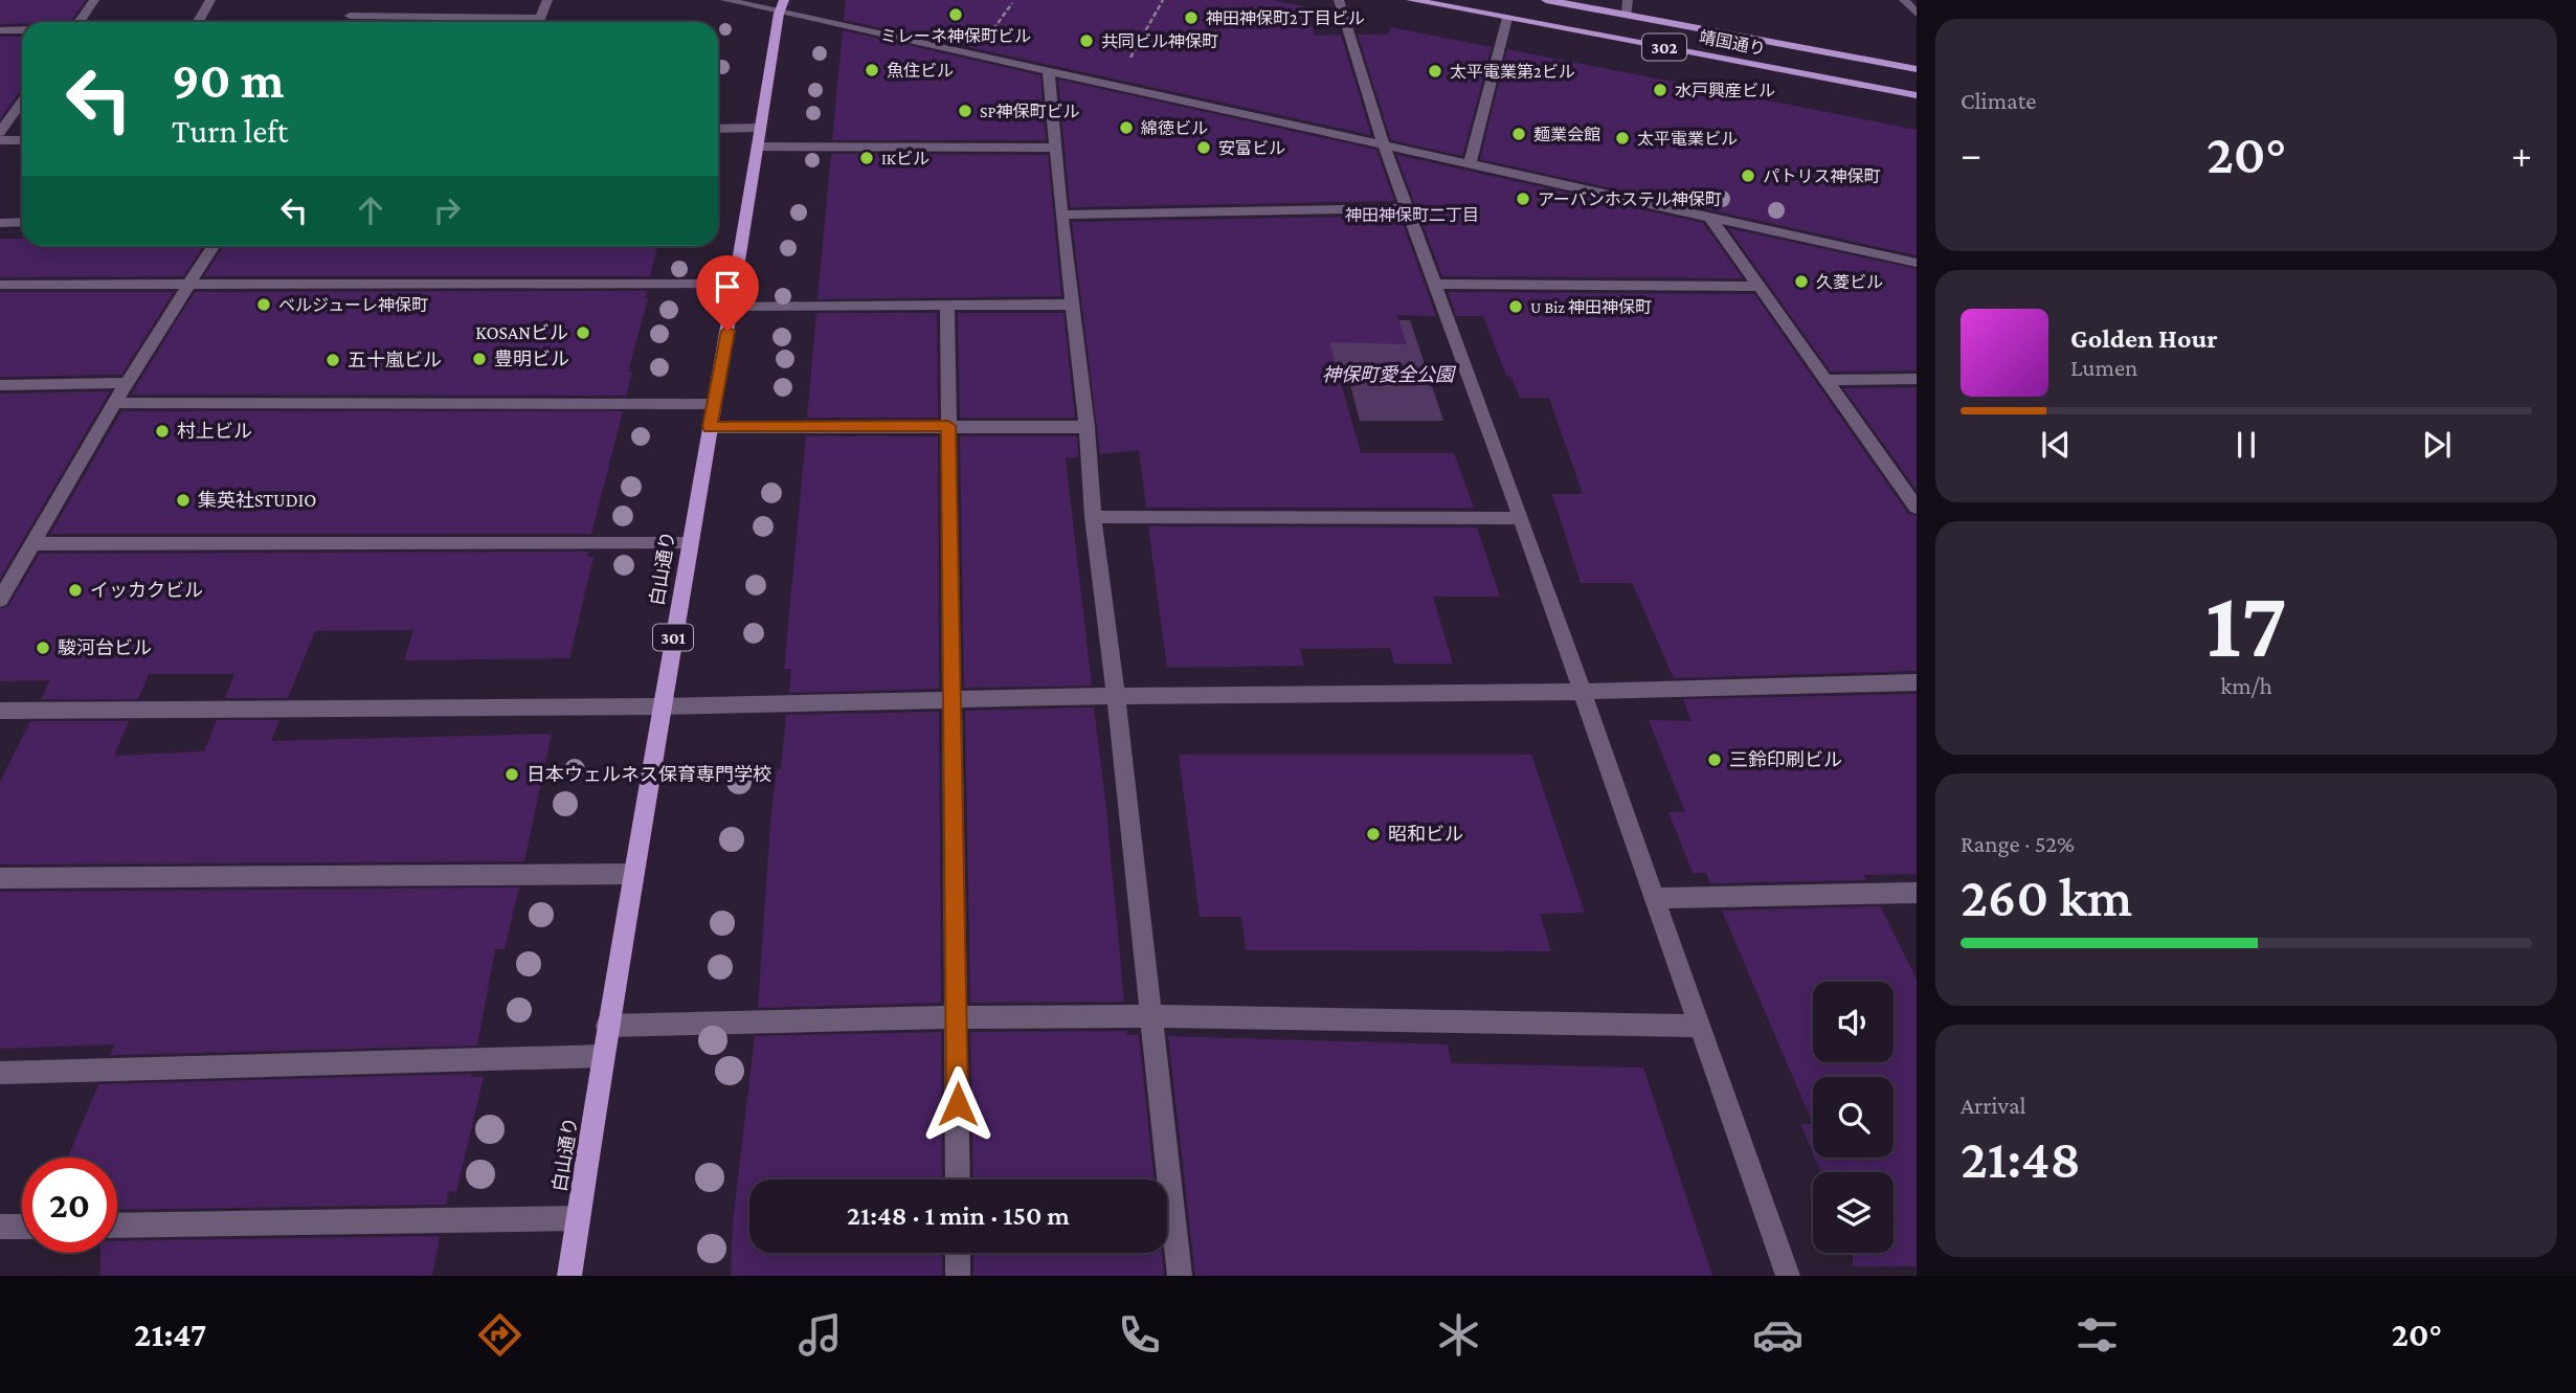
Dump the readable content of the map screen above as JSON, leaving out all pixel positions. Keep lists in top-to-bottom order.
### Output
{
  "streets": {
    "main road": [
      "靖国通り",
      "302",
      "白山通り",
      "301"
    ]
  },
  "districts": ["神田神保町二丁目"],
  "parks": ["神保町愛全公園"],
  "places": [
    "ミレーネ神保町ビル",
    "神田神保町2丁目ビル",
    "共同ビル神保町",
    "魚住ビル",
    "太平電業第2ビル",
    "水戸興産ビル",
    "SP神保町ビル",
    "綿徳ビル",
    "麺業会館",
    "太平電業ビル",
    "安富ビル",
    "IKビル",
    "パトリス神保町",
    "アーバンホステル神保町",
    "久菱ビル",
    "ベルジューレ神保町",
    "U Biz 神田神保町",
    "KOSANビル",
    "豊明ビル",
    "五十嵐ビル",
    "村上ビル",
    "集英社STUDIO",
    "イッカクビル",
    "駿河台ビル",
    "三鈴印刷ビル",
    "日本ウェルネス保育専門学校",
    "昭和ビル"
  ],
  "page": {
    "tile": [
      "Climate",
      ["17", "km/h"],
      ["Range · 52%", "260 km"],
      ["Arrival", "21:48"]
    ],
    "turn": ["90 m", "Turn left"],
    "heat": ["−", "20°", "+"],
    "song": ["Golden Hour", "Lumen"],
    "limit": "20",
    "trip": "21:48 · 1 min · 150 m",
    "tabs": ["21:47", "20°"]
  }
}
